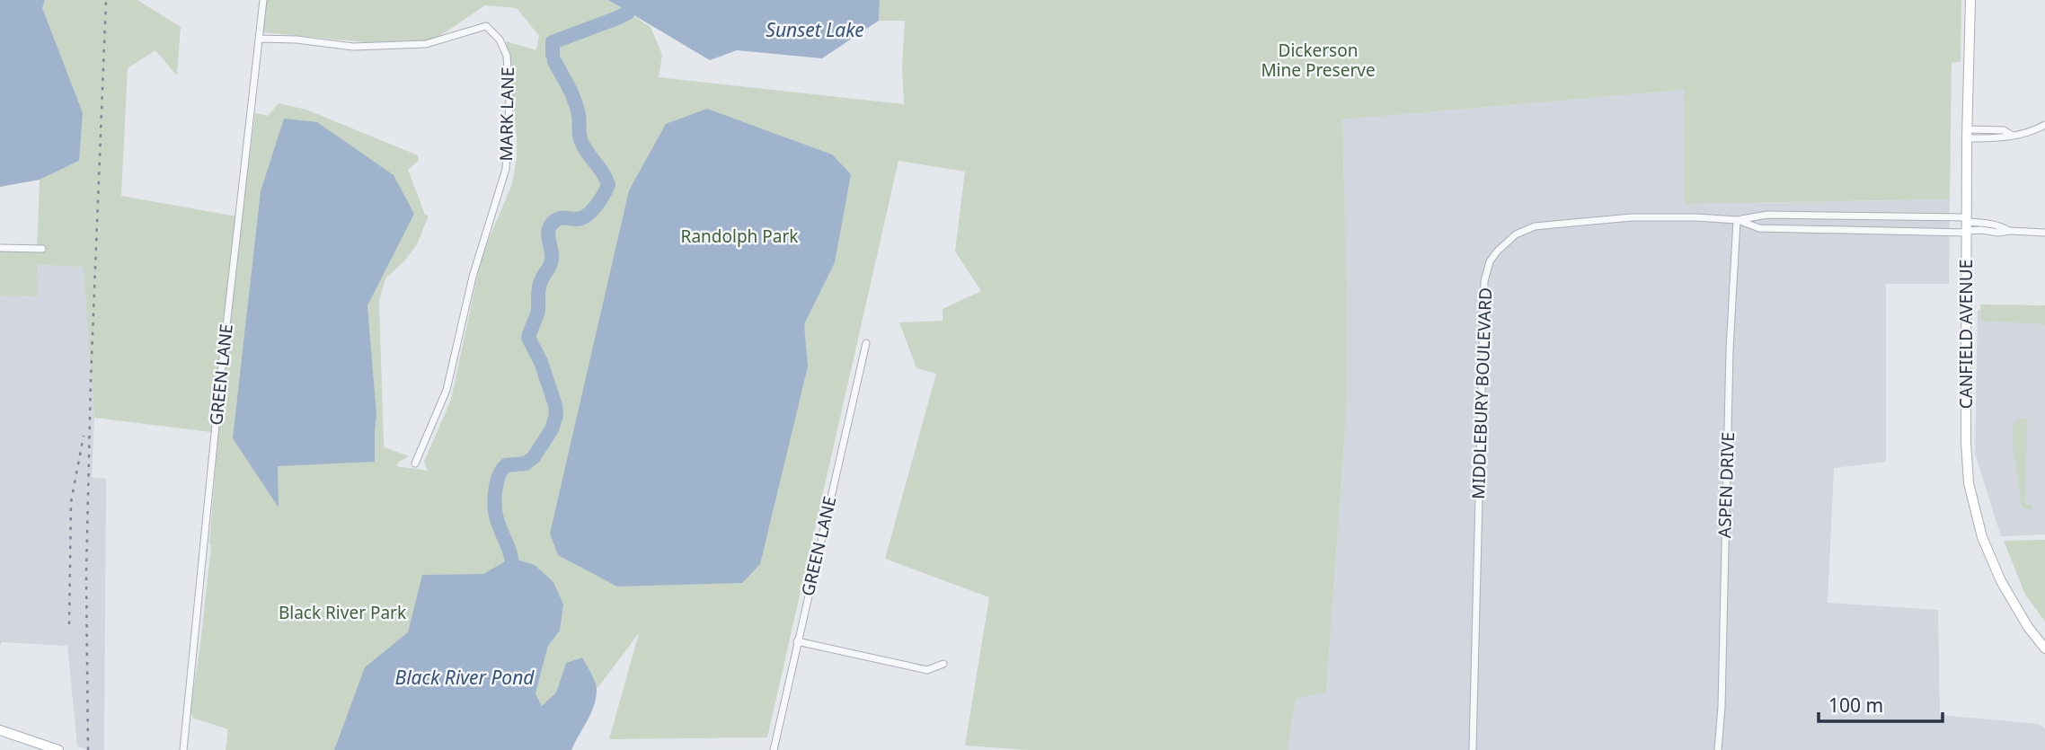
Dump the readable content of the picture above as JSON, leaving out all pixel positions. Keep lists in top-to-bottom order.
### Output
{
  "streets": {
    "street": [
      "MARK LANE",
      "CANFIELD AVENUE",
      "GREEN LANE",
      "MIDDLEBURY BOULEVARD",
      "ASPEN DRIVE"
    ]
  },
  "crossings": [
    ["MARK LANE", "GREEN LANE"],
    ["CANFIELD AVENUE", "MIDDLEBURY BOULEVARD"],
    ["MIDDLEBURY BOULEVARD", "ASPEN DRIVE"]
  ],
  "water": ["Sunset Lake", "Black River Pond"],
  "parks": ["Dickerson Mine Preserve", "Randolph Park", "Black River Park"],
  "scale_bar": "100 m"
}
